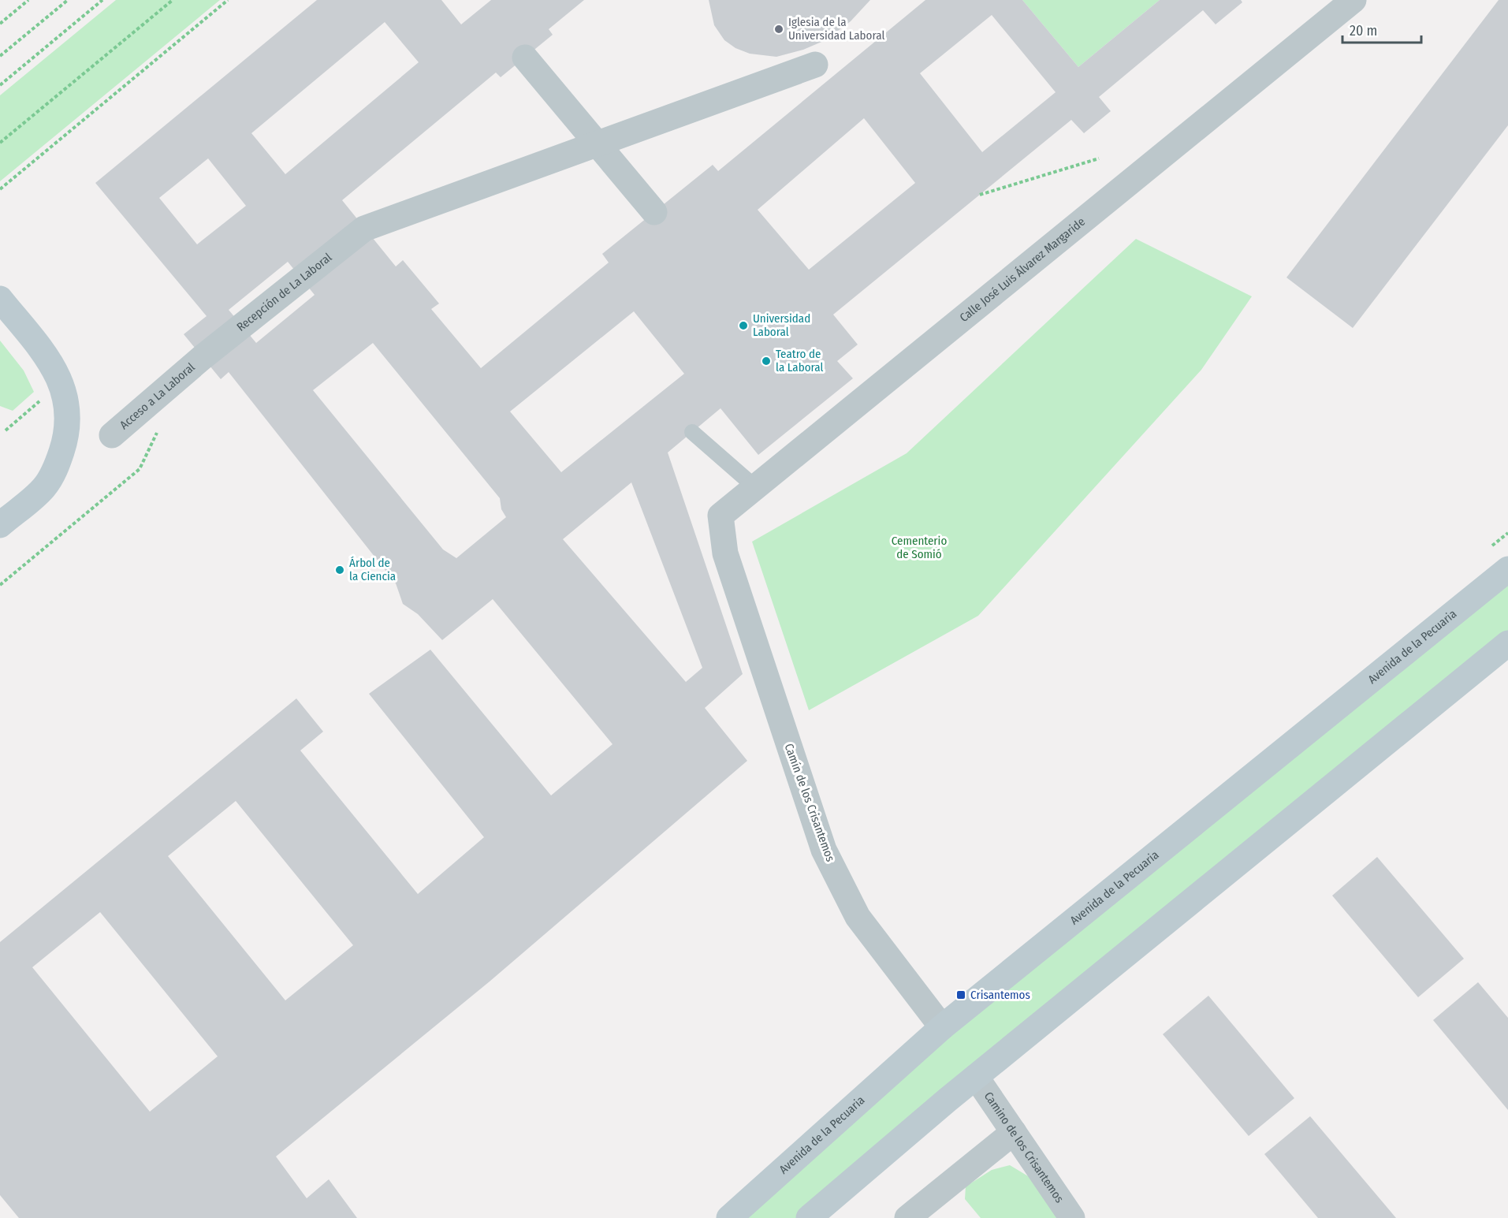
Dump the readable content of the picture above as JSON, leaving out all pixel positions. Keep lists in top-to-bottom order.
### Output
{
  "streets": {
    "street": [
      "Calle José Luis Álvarez Margaride",
      "Recepción de La Laboral",
      "Acceso a La Laboral",
      "Avenida de la Pecuaria",
      "Camín de los Crisantemos",
      "Camino de los Crisantemos"
    ]
  },
  "crossings": [
    ["Calle José Luis Álvarez Margaride", "Camín de los Crisantemos"],
    ["Recepción de La Laboral", "Acceso a La Laboral"],
    ["Avenida de la Pecuaria", "Camín de los Crisantemos"]
  ],
  "parks": ["Cementerio de Somió"],
  "places": {
    "other": [
      "Iglesia de la Universidad Laboral",
      "Universidad Laboral",
      "Teatro de la Laboral",
      "Árbol de la Ciencia"
    ],
    "transit": ["Crisantemos"]
  },
  "scale_bar": "20 m"
}
